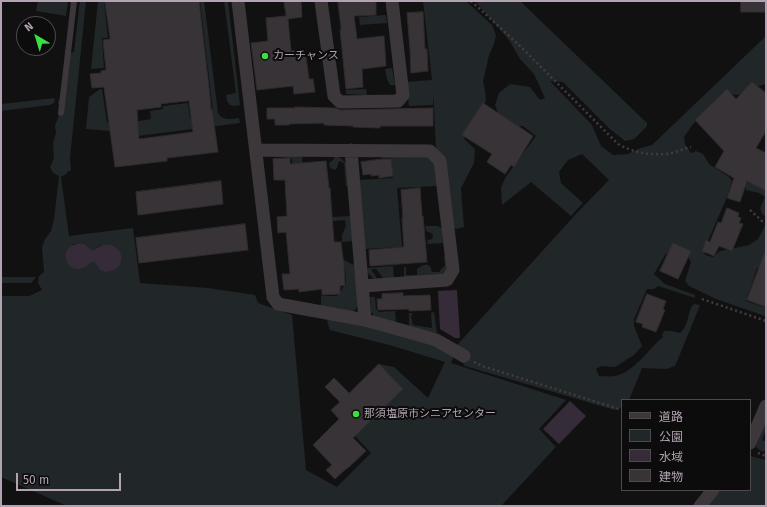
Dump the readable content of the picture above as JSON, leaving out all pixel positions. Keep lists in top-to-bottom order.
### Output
{
  "places": ["カーチャンス", "那須塩原市シニアセンター"],
  "legend": [
    "道路",
    "公園",
    "水域",
    "建物"
  ],
  "scale_bar": "50 m",
  "north": "top left"
}
